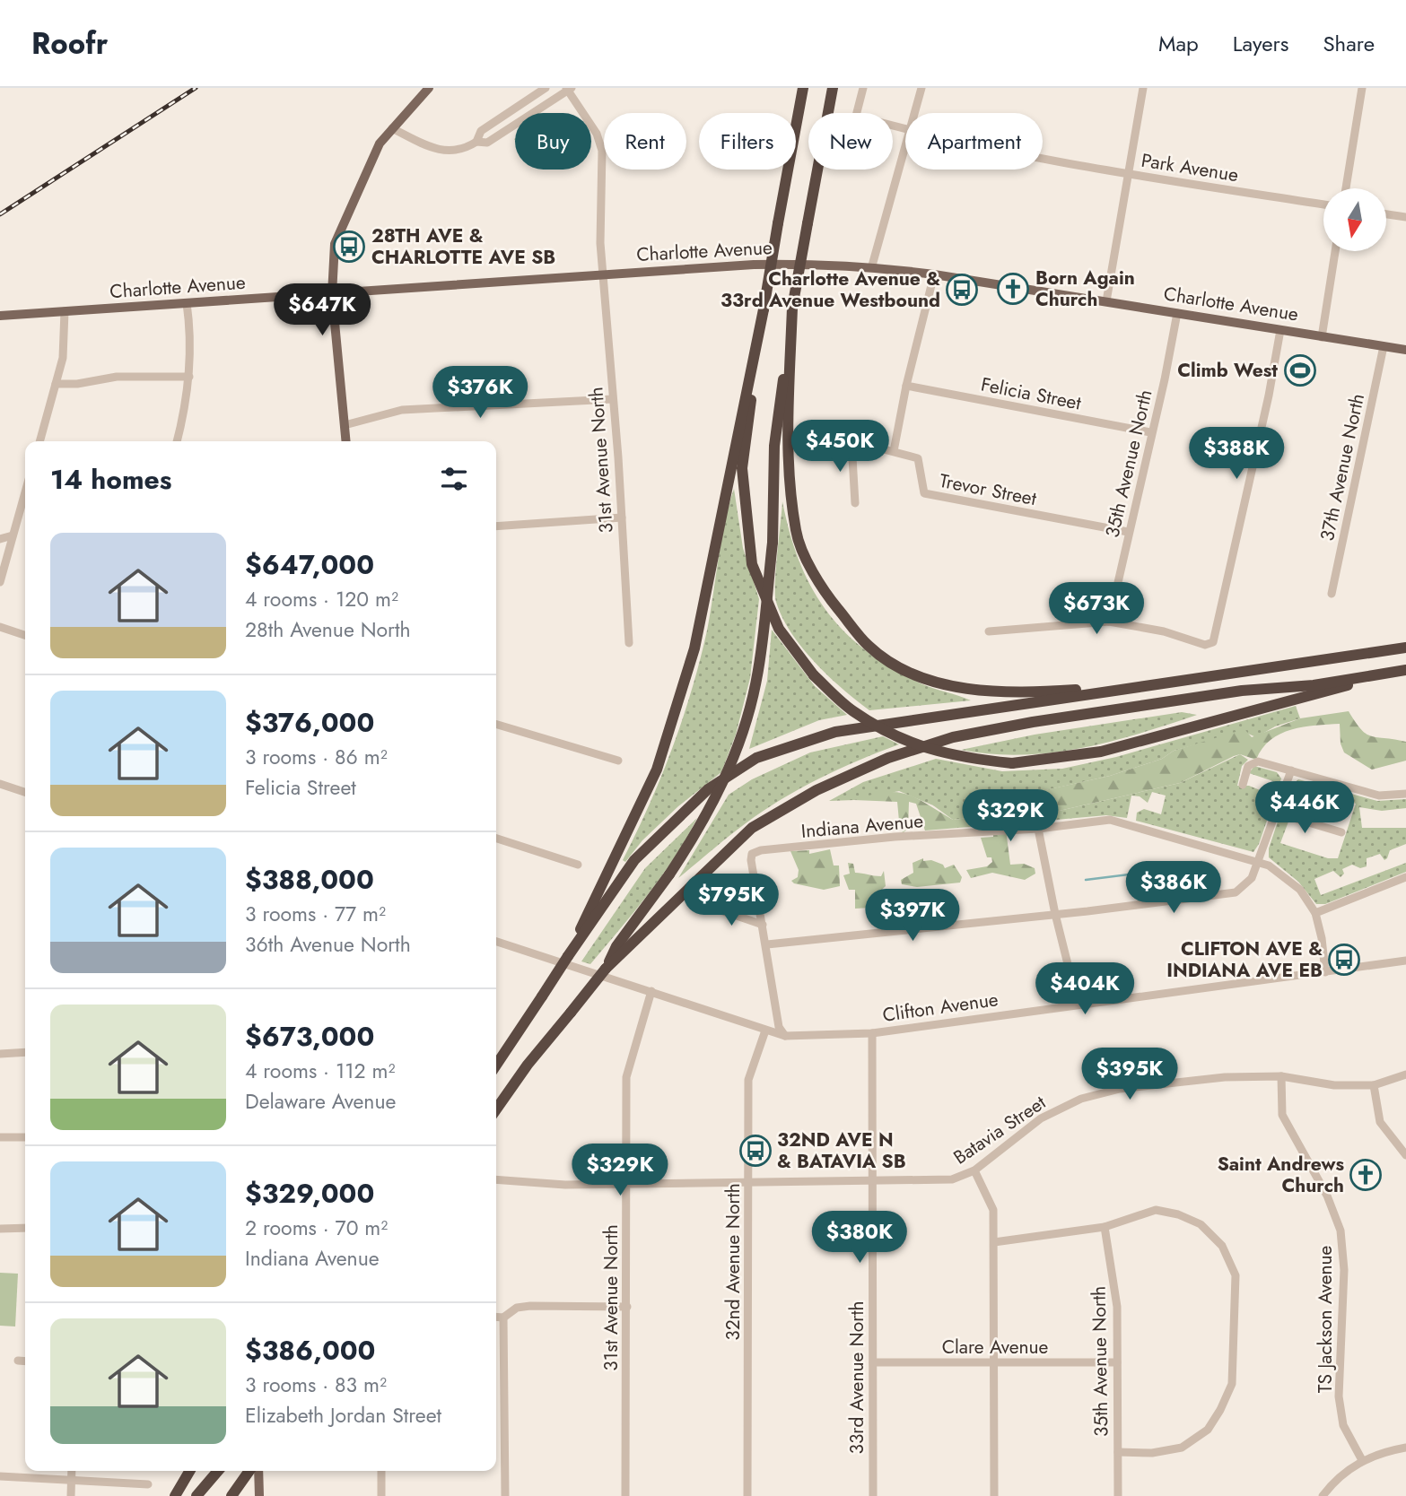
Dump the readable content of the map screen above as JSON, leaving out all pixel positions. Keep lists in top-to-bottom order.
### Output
{
  "streets": {
    "main road": ["Charlotte Avenue"],
    "street": [
      "Park Avenue",
      "Felicia Street",
      "31st Avenue North",
      "35th Avenue North",
      "37th Avenue North",
      "Trevor Street",
      "Indiana Avenue",
      "Clifton Avenue",
      "Batavia Street",
      "32nd Avenue North",
      "TS Jackson Avenue",
      "Clare Avenue",
      "33rd Avenue North"
    ]
  },
  "crossings": [
    ["Charlotte Avenue", "31st Avenue North"],
    ["Charlotte Avenue", "35th Avenue North"],
    ["Charlotte Avenue", "37th Avenue North"],
    ["Felicia Street", "35th Avenue North"],
    ["31st Avenue North", "Clifton Avenue"],
    ["31st Avenue North", "Batavia Street"],
    ["35th Avenue North", "Trevor Street"],
    ["35th Avenue North", "Clare Avenue"],
    ["Clifton Avenue", "32nd Avenue North"],
    ["Clifton Avenue", "33rd Avenue North"],
    ["Batavia Street", "32nd Avenue North"],
    ["Batavia Street", "TS Jackson Avenue"],
    ["Batavia Street", "33rd Avenue North"],
    ["Clare Avenue", "33rd Avenue North"]
  ],
  "places": {
    "bus stop": [
      "28TH AVE & CHARLOTTE AVE SB",
      "Charlotte Avenue & 33rd Avenue Westbound",
      "CLIFTON AVE & INDIANA AVE EB",
      "32ND AVE N & BATAVIA SB"
    ],
    "church": ["Born Again Church", "Saint Andrews Church"],
    "sports": ["Climb West"]
  },
  "north": "bottom",
  "page": {
    "header": "Roofr",
    "nav": ["Map", "Layers", "Share"],
    "chip": [
      "Buy",
      "Rent",
      "Filters",
      "New",
      "Apartment"
    ],
    "price": [
      "$647K",
      "$376K",
      "$450K",
      "$388K",
      "$673K",
      "$446K",
      "$329K",
      "$386K",
      "$795K",
      "$397K",
      "$404K",
      "$395K",
      "$329K",
      "$380K"
    ],
    "heading": "14 homes",
    "list": [
      {
        "name": "$647,000",
        "note": "4 rooms · 120 m² · 28th Avenue North"
      },
      {
        "name": "$376,000",
        "note": "3 rooms · 86 m² · Felicia Street"
      },
      {
        "name": "$388,000",
        "note": "3 rooms · 77 m² · 36th Avenue North"
      },
      {
        "name": "$673,000",
        "note": "4 rooms · 112 m² · Delaware Avenue"
      },
      {
        "name": "$329,000",
        "note": "2 rooms · 70 m² · Indiana Avenue"
      },
      {
        "name": "$386,000",
        "note": "3 rooms · 83 m² · Elizabeth Jordan Street"
      }
    ]
  }
}
